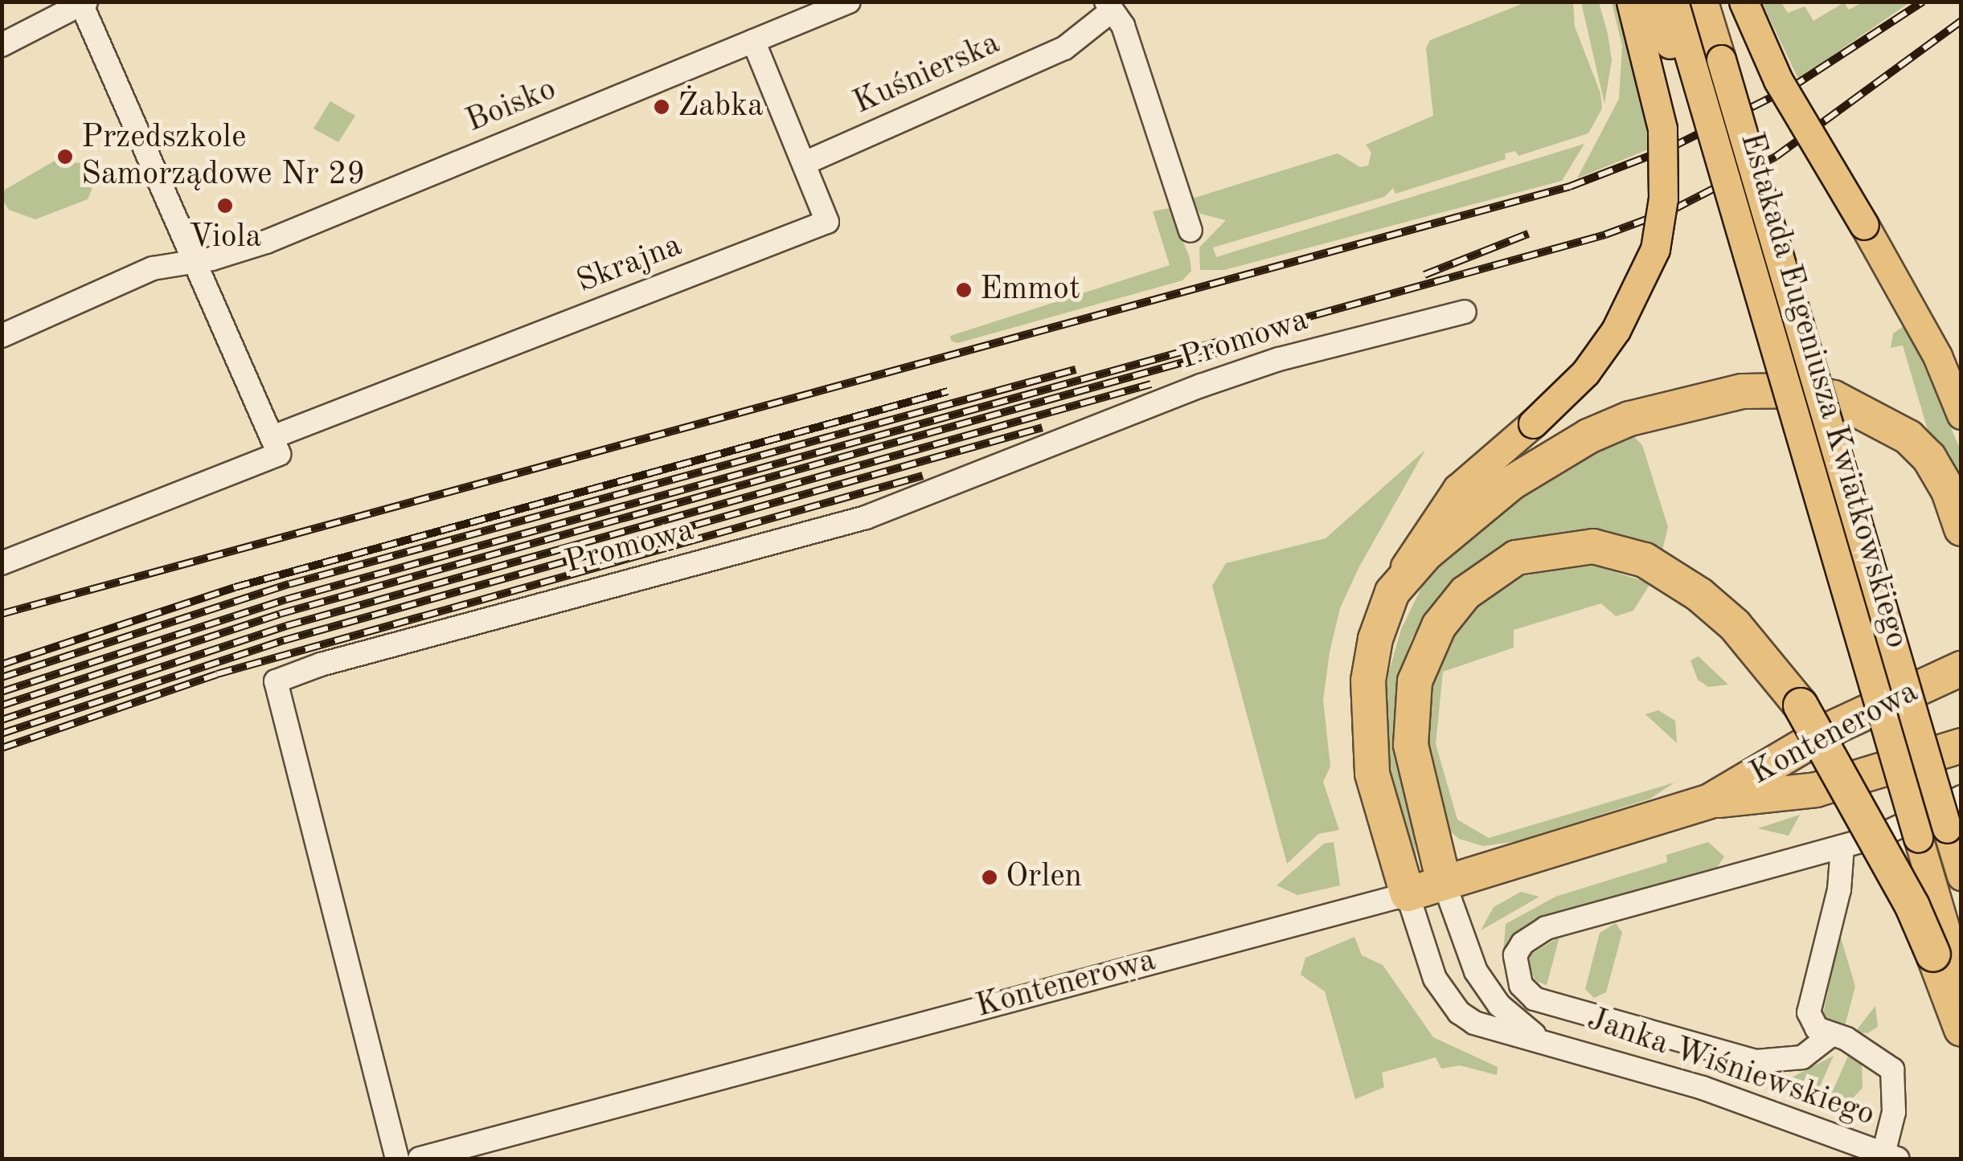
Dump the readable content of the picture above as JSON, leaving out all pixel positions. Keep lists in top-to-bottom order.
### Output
{
  "streets": {
    "highway": ["Kontenerowa"],
    "main road": ["Estakada Eugeniusza Kwiatkowskiego"],
    "street": [
      "Kuśnierska",
      "Boisko",
      "Skrajna",
      "Promowa",
      "Janka Wiśniewskiego"
    ]
  },
  "crossings": [
    ["Kuśnierska", "Skrajna"],
    ["Boisko", "Skrajna"],
    ["Kontenerowa", "Janka Wiśniewskiego"]
  ],
  "places": [
    "Żabka",
    "Przedszkole Samorządowe Nr 29",
    "Viola",
    "Emmot",
    "Orlen"
  ]
}
